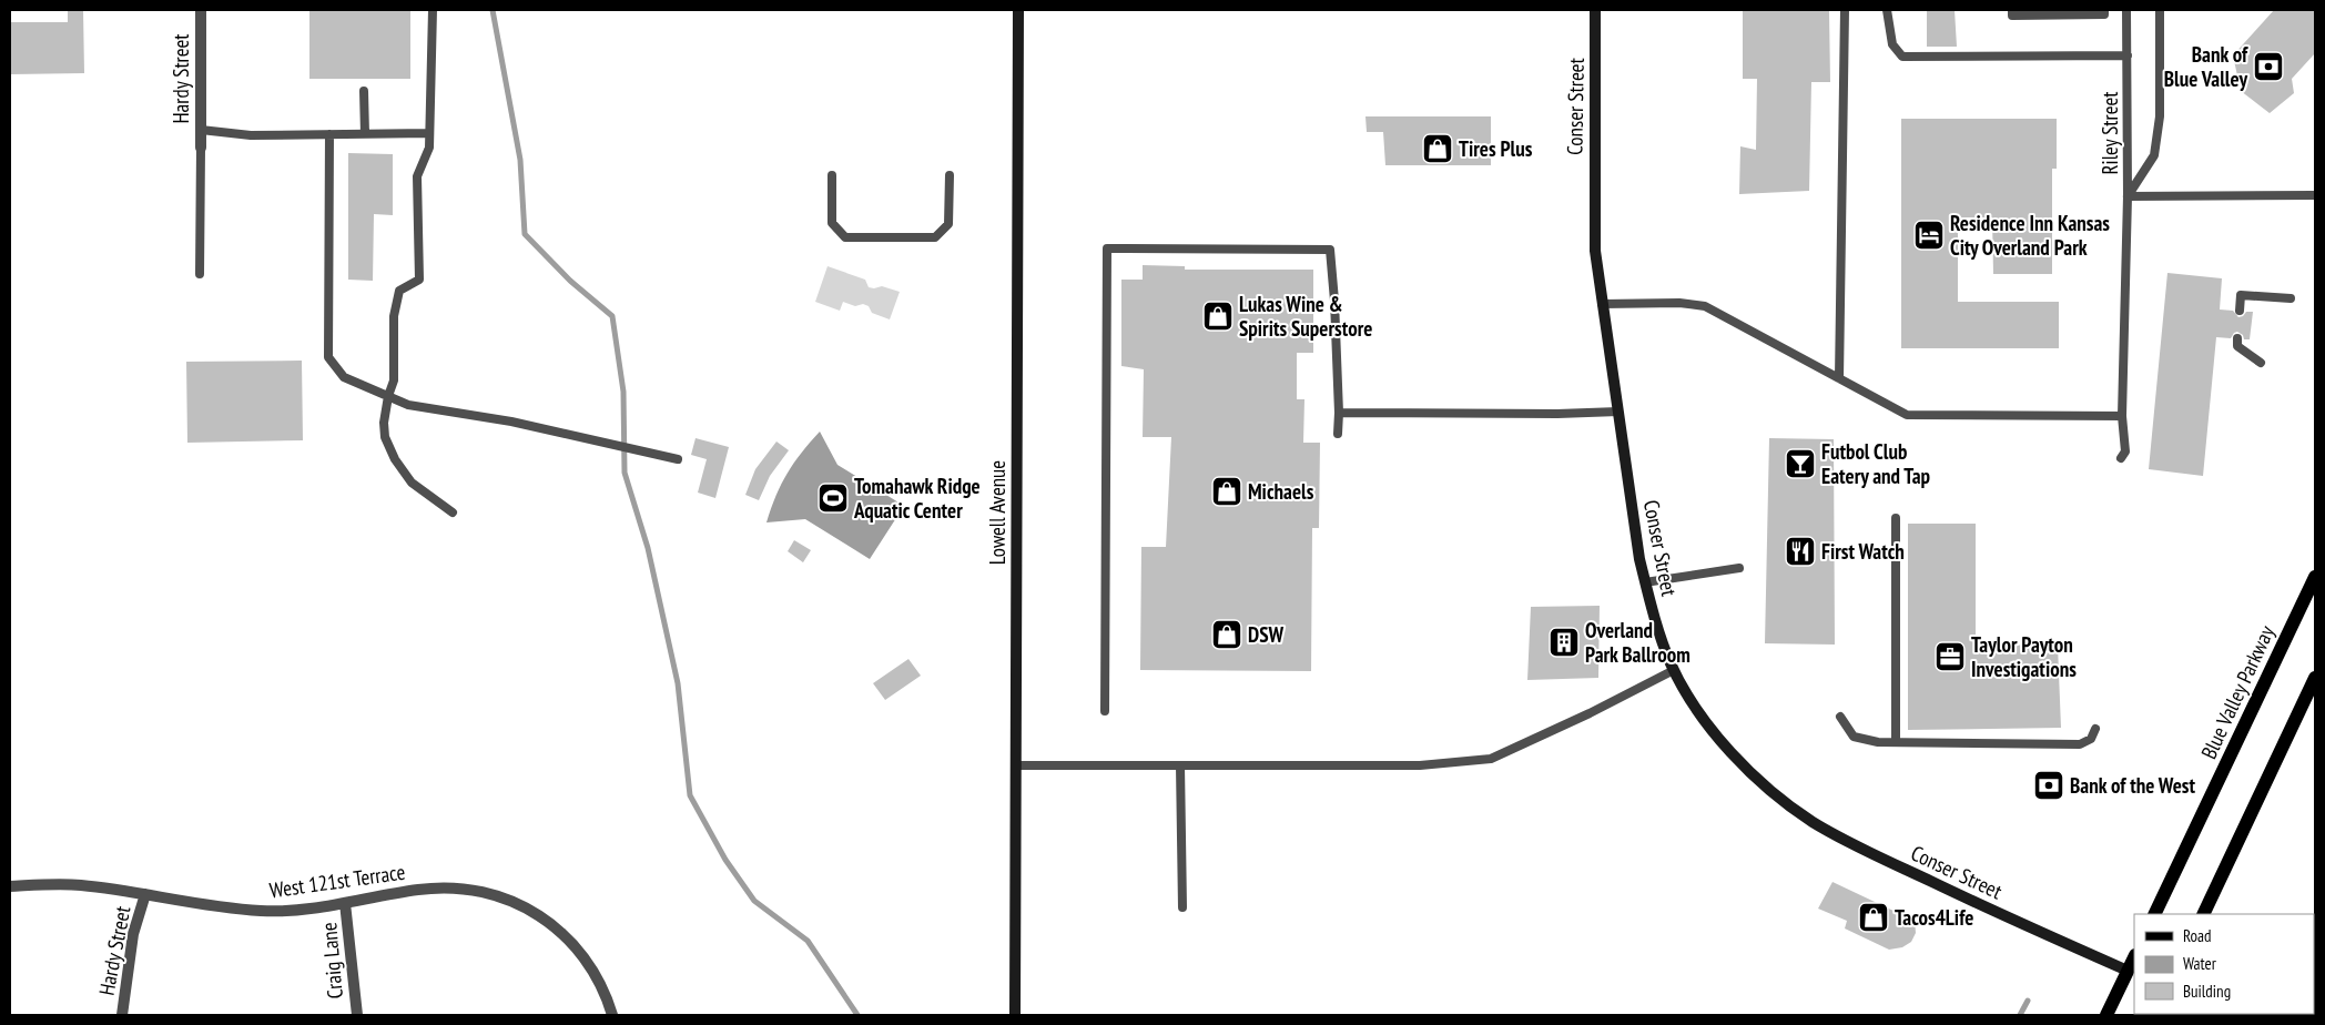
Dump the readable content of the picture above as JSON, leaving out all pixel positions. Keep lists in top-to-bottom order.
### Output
{
  "streets": {
    "main road": ["Blue Valley Parkway"],
    "street": [
      "Hardy Street",
      "Conser Street",
      "Lowell Avenue",
      "West 121st Terrace",
      "Craig Lane"
    ],
    "lane": ["Riley Street"]
  },
  "crossings": [
    ["Hardy Street", "West 121st Terrace"],
    ["West 121st Terrace", "Craig Lane"]
  ],
  "places": {
    "bank": ["Bank of Blue Valley", "Bank of the West"],
    "shop": [
      "Tires Plus",
      "Lukas Wine & Spirits Superstore",
      "Michaels",
      "DSW",
      "Tacos4Life"
    ],
    "hotel": ["Residence Inn Kansas City Overland Park"],
    "bar": ["Futbol Club Eatery and Tap"],
    "sports": ["Tomahawk Ridge Aquatic Center"],
    "restaurant": ["First Watch"],
    "building": ["Overland Park Ballroom"],
    "office": ["Taylor Payton Investigations"]
  },
  "legend": ["Road", "Water", "Building"]
}
